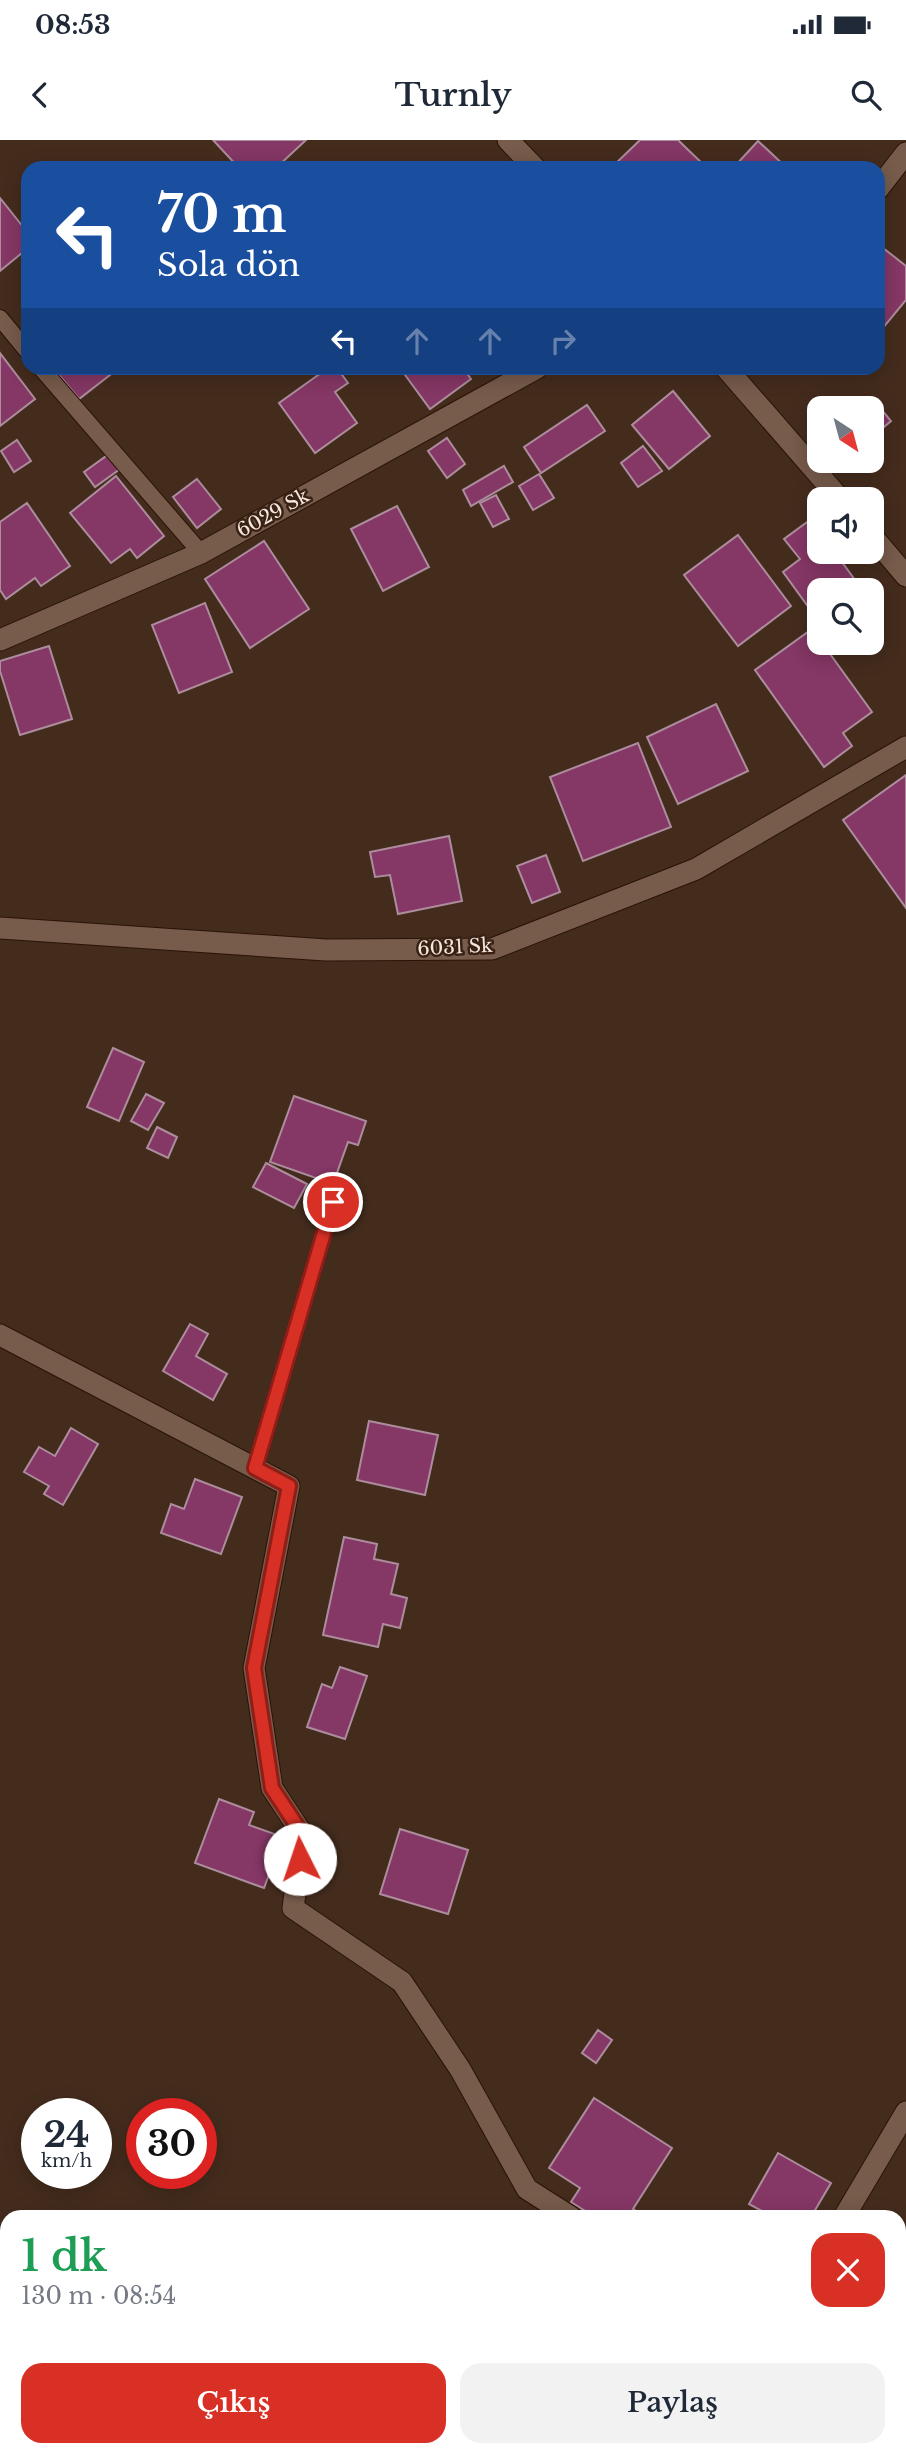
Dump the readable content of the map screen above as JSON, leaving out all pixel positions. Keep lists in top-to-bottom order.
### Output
{
  "streets": {
    "street": ["6029 Sk", "6031 Sk"]
  },
  "north": "bottom right",
  "page": {
    "status": "08:53",
    "header": "Turnly",
    "turn": ["70 m", "Sola dön"],
    "speed": "24 km/h",
    "limit": "30",
    "heading": ["1 dk", "130 m · 08:54"],
    "buttons": ["Çıkış", "Paylaş"]
  }
}
